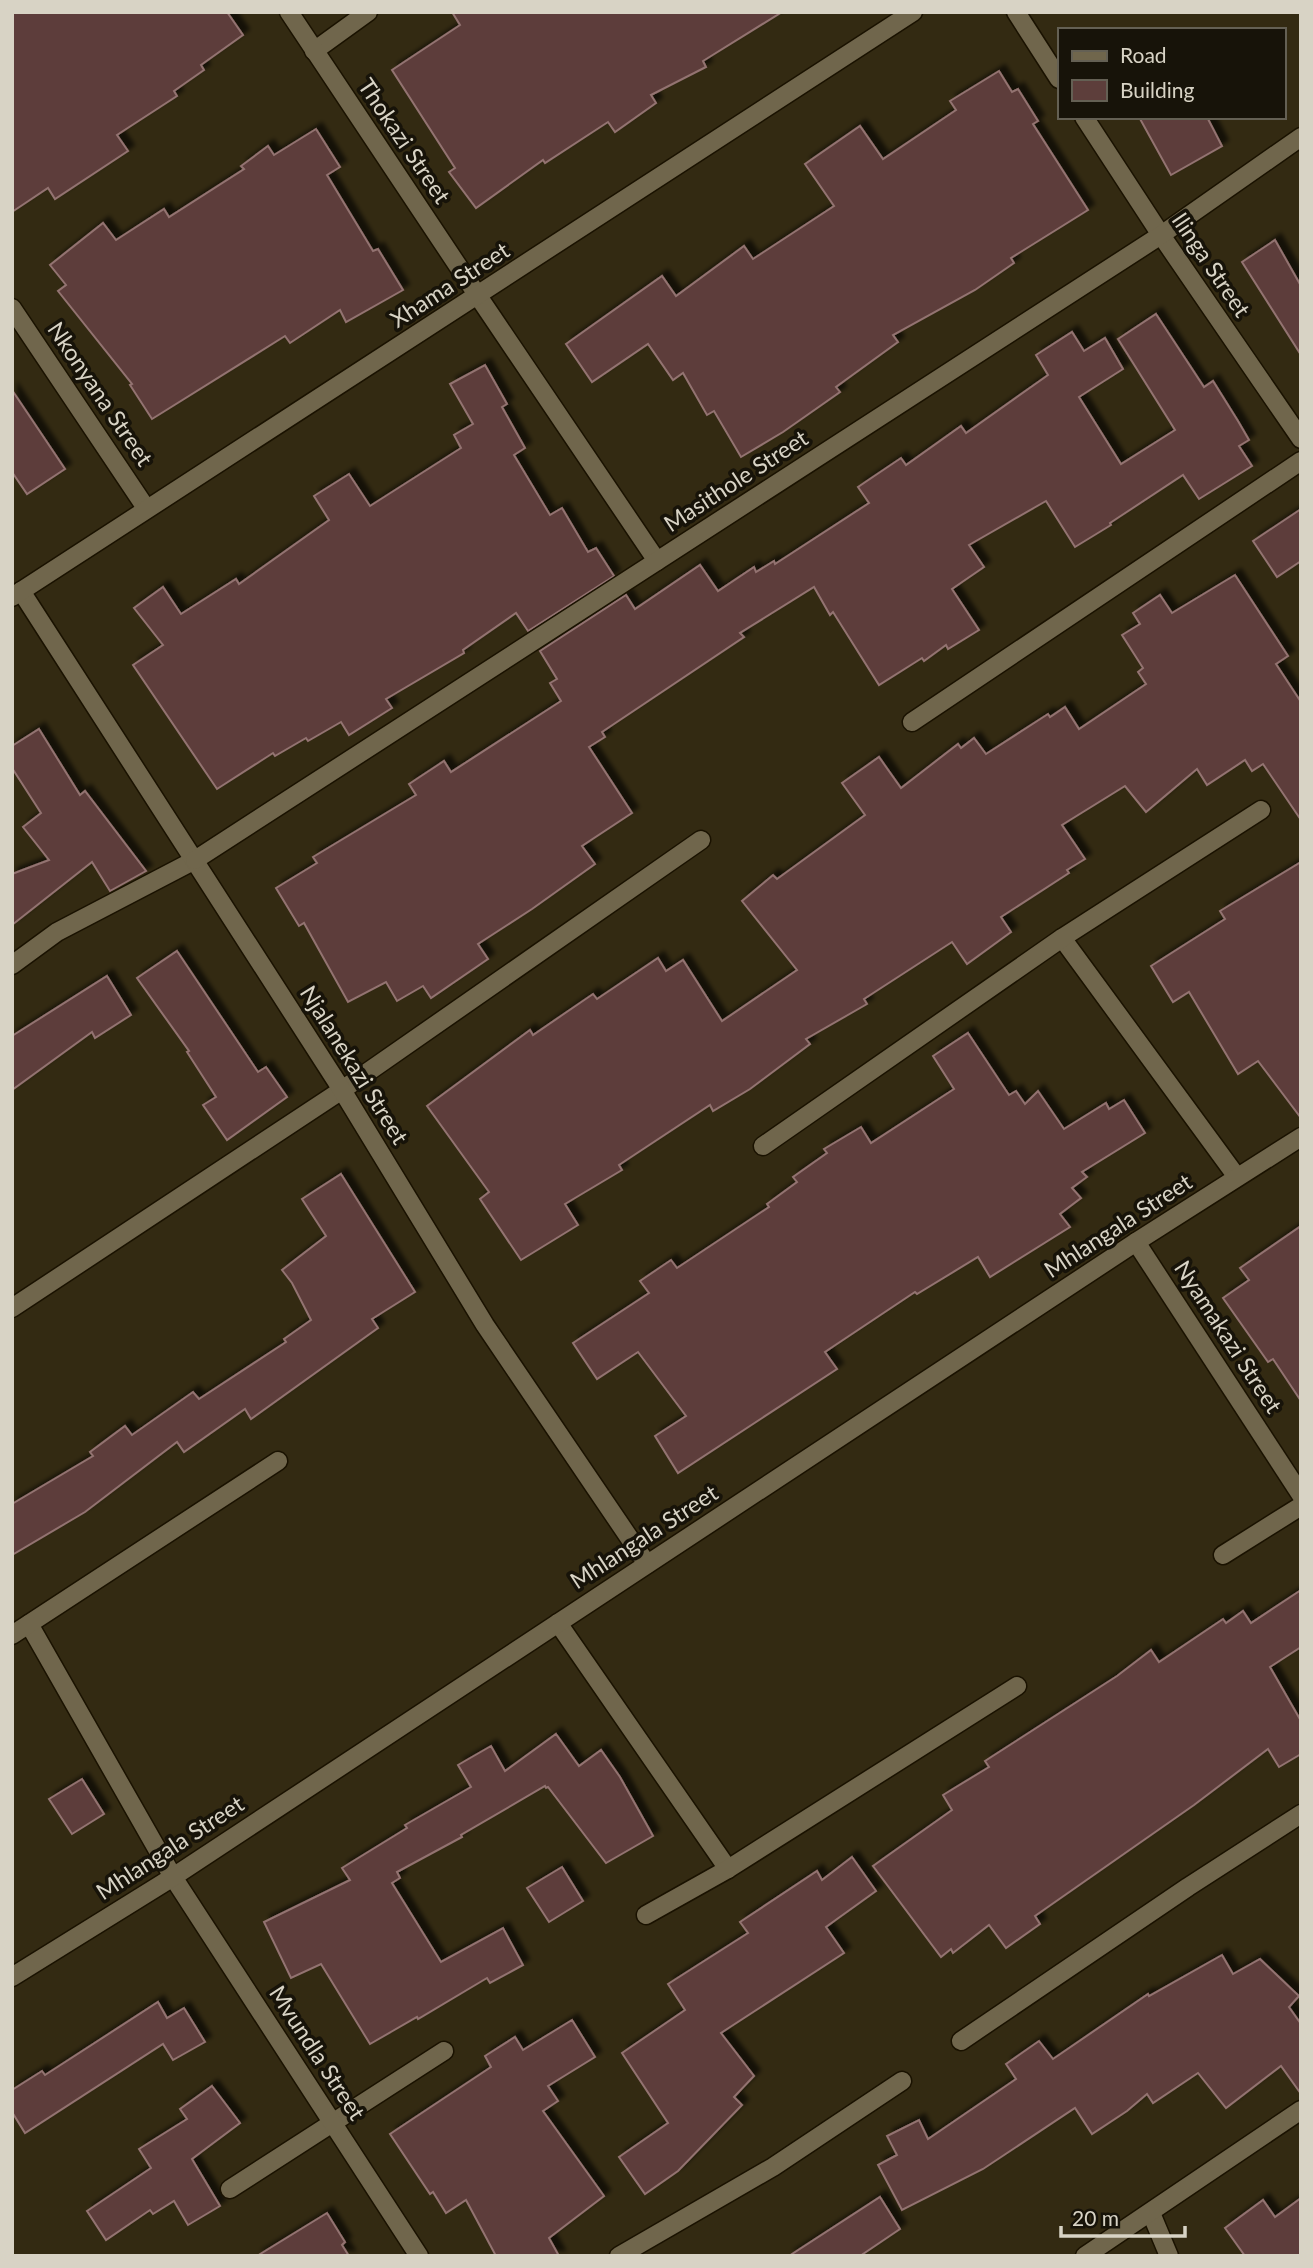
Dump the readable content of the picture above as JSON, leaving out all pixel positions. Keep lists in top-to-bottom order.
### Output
{
  "streets": {
    "street": [
      "Thokazi Street",
      "Ilinga Street",
      "Xhama Street",
      "Nkonyana Street",
      "Masithole Street",
      "Njalanekazi Street",
      "Mhlangala Street",
      "Nyamakazi Street",
      "Mvundla Street"
    ]
  },
  "crossings": [
    ["Thokazi Street", "Xhama Street"],
    ["Thokazi Street", "Masithole Street"],
    ["Ilinga Street", "Masithole Street"],
    ["Xhama Street", "Nkonyana Street"],
    ["Xhama Street", "Njalanekazi Street"],
    ["Masithole Street", "Njalanekazi Street"],
    ["Njalanekazi Street", "Mhlangala Street"],
    ["Mhlangala Street", "Nyamakazi Street"],
    ["Mhlangala Street", "Mvundla Street"]
  ],
  "legend": ["Road", "Building"],
  "scale_bar": "20 m"
}
